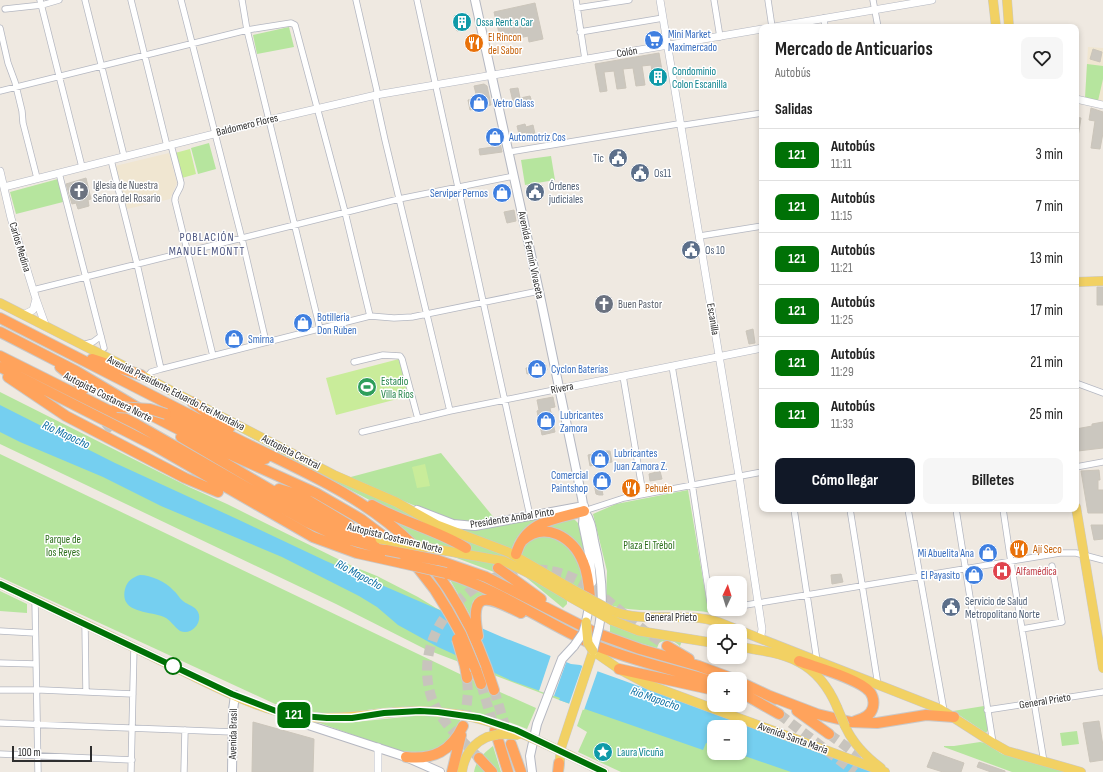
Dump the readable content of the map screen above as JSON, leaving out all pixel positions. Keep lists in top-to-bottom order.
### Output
{
  "streets": {
    "highway": ["Autopista Costanera Norte", "Autopista Central"],
    "main road": [
      "Avenida Fermín Vivaceta",
      "Avenida Presidente Eduardo Frei Montalva",
      "Presidente Aníbal Pinto",
      "General Prieto",
      "Avenida Brasil",
      "Avenida Santa María"
    ],
    "street": [
      "Colón",
      "Baldomero Flores",
      "Carlos Medina",
      "Escanilla",
      "Rivera"
    ]
  },
  "crossings": [
    ["Colón", "Baldomero Flores"],
    ["Colón", "Avenida Fermín Vivaceta"],
    ["Colón", "Escanilla"],
    ["Baldomero Flores", "Carlos Medina"],
    ["Baldomero Flores", "Avenida Fermín Vivaceta"],
    ["Carlos Medina", "Avenida Presidente Eduardo Frei Montalva"],
    ["Avenida Fermín Vivaceta", "Rivera"],
    ["Avenida Fermín Vivaceta", "Presidente Aníbal Pinto"],
    ["Avenida Fermín Vivaceta", "Avenida Santa María"],
    ["Escanilla", "Rivera"],
    ["Escanilla", "Presidente Aníbal Pinto"],
    ["Escanilla", "General Prieto"],
    ["Avenida Presidente Eduardo Frei Montalva", "Presidente Aníbal Pinto"],
    ["Avenida Presidente Eduardo Frei Montalva", "General Prieto"],
    ["Presidente Aníbal Pinto", "General Prieto"]
  ],
  "districts": ["POBLACIÓN MANUEL MONTT"],
  "water": ["Río Mapocho"],
  "parks": ["Parque de los Reyes", "Plaza El Trébol"],
  "places": {
    "building": ["Ossa Rent a Car", "Condominio Colon Escanilla"],
    "supermarket": ["Mini Market Maximercado"],
    "restaurant": ["El Rincon del Sabor", "Pehuén", "Ají Seco"],
    "shop": [
      "Vetro Glass",
      "Automotriz Cos",
      "Serviper Pernos",
      "Botilleria Don Ruben",
      "Smirna",
      "Cyclon Baterías",
      "Lubricantes Zamora",
      "Lubricantes Juan Zamora Z.",
      "Comercial Paintshop",
      "Mi Abuelita Ana",
      "El Payasito"
    ],
    "public building": [
      "Tic",
      "Os11",
      "Órdenes judiciales",
      "Os 10",
      "Servicio de Salud Metropolitano Norte"
    ],
    "church": ["Iglesia de Nuestra Señora del Rosario", "Buen Pastor"],
    "sports": ["Estadio Villa Ríos"],
    "hospital": ["Alfamédica"],
    "place": ["Laura Vicuña"]
  },
  "lines": ["bus line 121"],
  "scale_bar": "100 m",
  "north": "top",
  "page": {
    "on_map": "121",
    "heading": [
      ["Mercado de Anticuarios", "Autobús"],
      "Salidas"
    ],
    "list": [
      {
        "mark": "121",
        "name": "Autobús",
        "note": "11:11",
        "value": "3 min"
      },
      {
        "mark": "121",
        "name": "Autobús",
        "note": "11:15",
        "value": "7 min"
      },
      {
        "mark": "121",
        "name": "Autobús",
        "note": "11:21",
        "value": "13 min"
      },
      {
        "mark": "121",
        "name": "Autobús",
        "note": "11:25",
        "value": "17 min"
      },
      {
        "mark": "121",
        "name": "Autobús",
        "note": "11:29",
        "value": "21 min"
      },
      {
        "mark": "121",
        "name": "Autobús",
        "note": "11:33",
        "value": "25 min"
      }
    ],
    "buttons": ["Cómo llegar", "Billetes"],
    "map_buttons": ["+", "−"],
    "scale": "100 m"
  }
}
